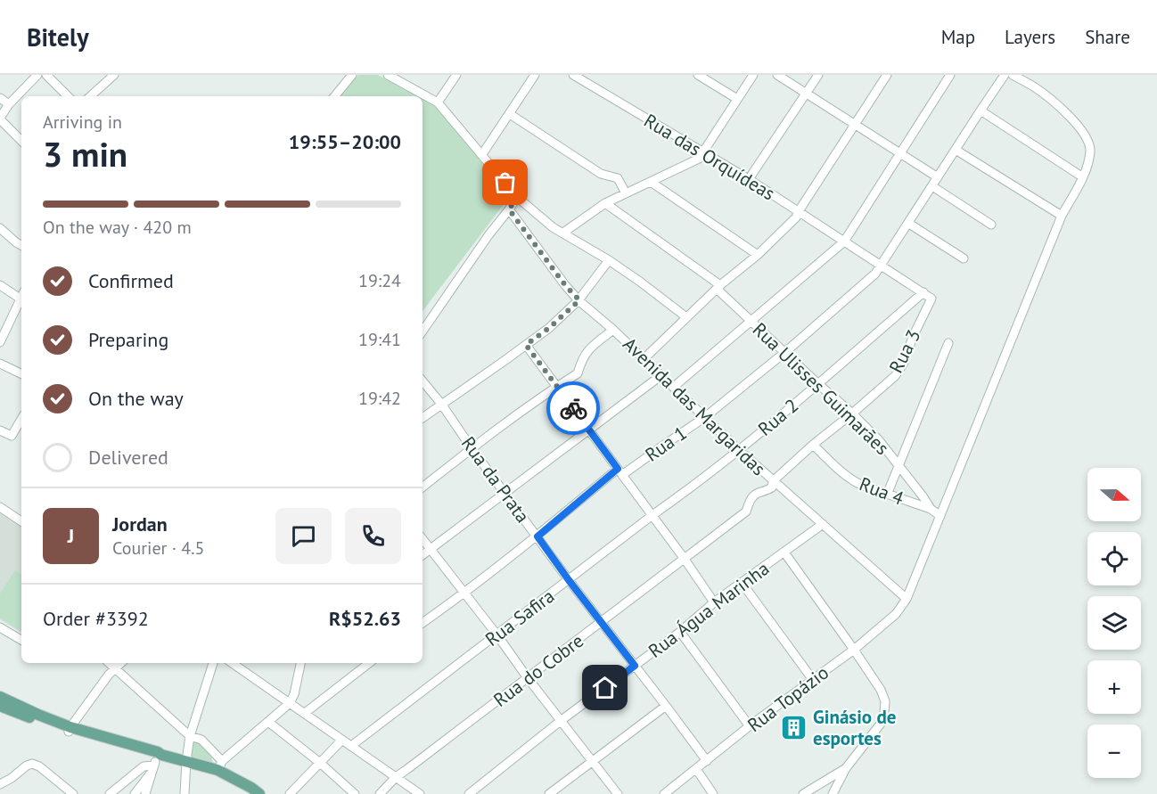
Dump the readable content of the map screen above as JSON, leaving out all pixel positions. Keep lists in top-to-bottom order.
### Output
{
  "streets": {
    "street": [
      "Rua das Orquídeas",
      "Rua 3",
      "Rua Ulisses Guimarães",
      "Avenida das Margaridas",
      "Rua 2",
      "Rua 1",
      "Rua da Prata",
      "Rua 4",
      "Rua Água Marinha",
      "Rua Safira",
      "Rua do Cobre",
      "Rua Topázio"
    ]
  },
  "crossings": [
    ["Rua das Orquídeas", "Rua 3"],
    ["Rua das Orquídeas", "Rua 2"],
    ["Rua das Orquídeas", "Rua 1"],
    ["Rua 3", "Rua Ulisses Guimarães"],
    ["Rua 3", "Avenida das Margaridas"],
    ["Rua 3", "Rua 4"],
    ["Rua 3", "Rua do Cobre"],
    ["Rua Ulisses Guimarães", "Rua 2"],
    ["Rua Ulisses Guimarães", "Rua 1"],
    ["Rua Ulisses Guimarães", "Rua 4"],
    ["Rua Ulisses Guimarães", "Rua Topázio"],
    ["Avenida das Margaridas", "Rua 2"],
    ["Avenida das Margaridas", "Rua 1"],
    ["Avenida das Margaridas", "Rua Água Marinha"],
    ["Avenida das Margaridas", "Rua Safira"],
    ["Avenida das Margaridas", "Rua do Cobre"],
    ["Avenida das Margaridas", "Rua Topázio"],
    ["Rua 2", "Rua Safira"],
    ["Rua 1", "Rua da Prata"],
    ["Rua da Prata", "Rua Água Marinha"],
    ["Rua da Prata", "Rua Safira"],
    ["Rua da Prata", "Rua do Cobre"],
    ["Rua da Prata", "Rua Topázio"]
  ],
  "places": {
    "building": ["Ginásio de esportes"]
  },
  "north": "right",
  "page": {
    "header": "Bitely",
    "nav": ["Map", "Layers", "Share"],
    "heading": ["3 min", "Arriving in", "19:55–20:00"],
    "panel": [
      "Jordan",
      "Courier · 4.5",
      "Order #3392",
      "R$52.63"
    ],
    "bar": "On the way · 420 m",
    "list": [
      ["Confirmed", "19:24"],
      ["Preparing", "19:41"],
      ["On the way", "19:42"],
      "Delivered"
    ],
    "map_buttons": ["+", "−"],
    "round": "J"
  }
}
